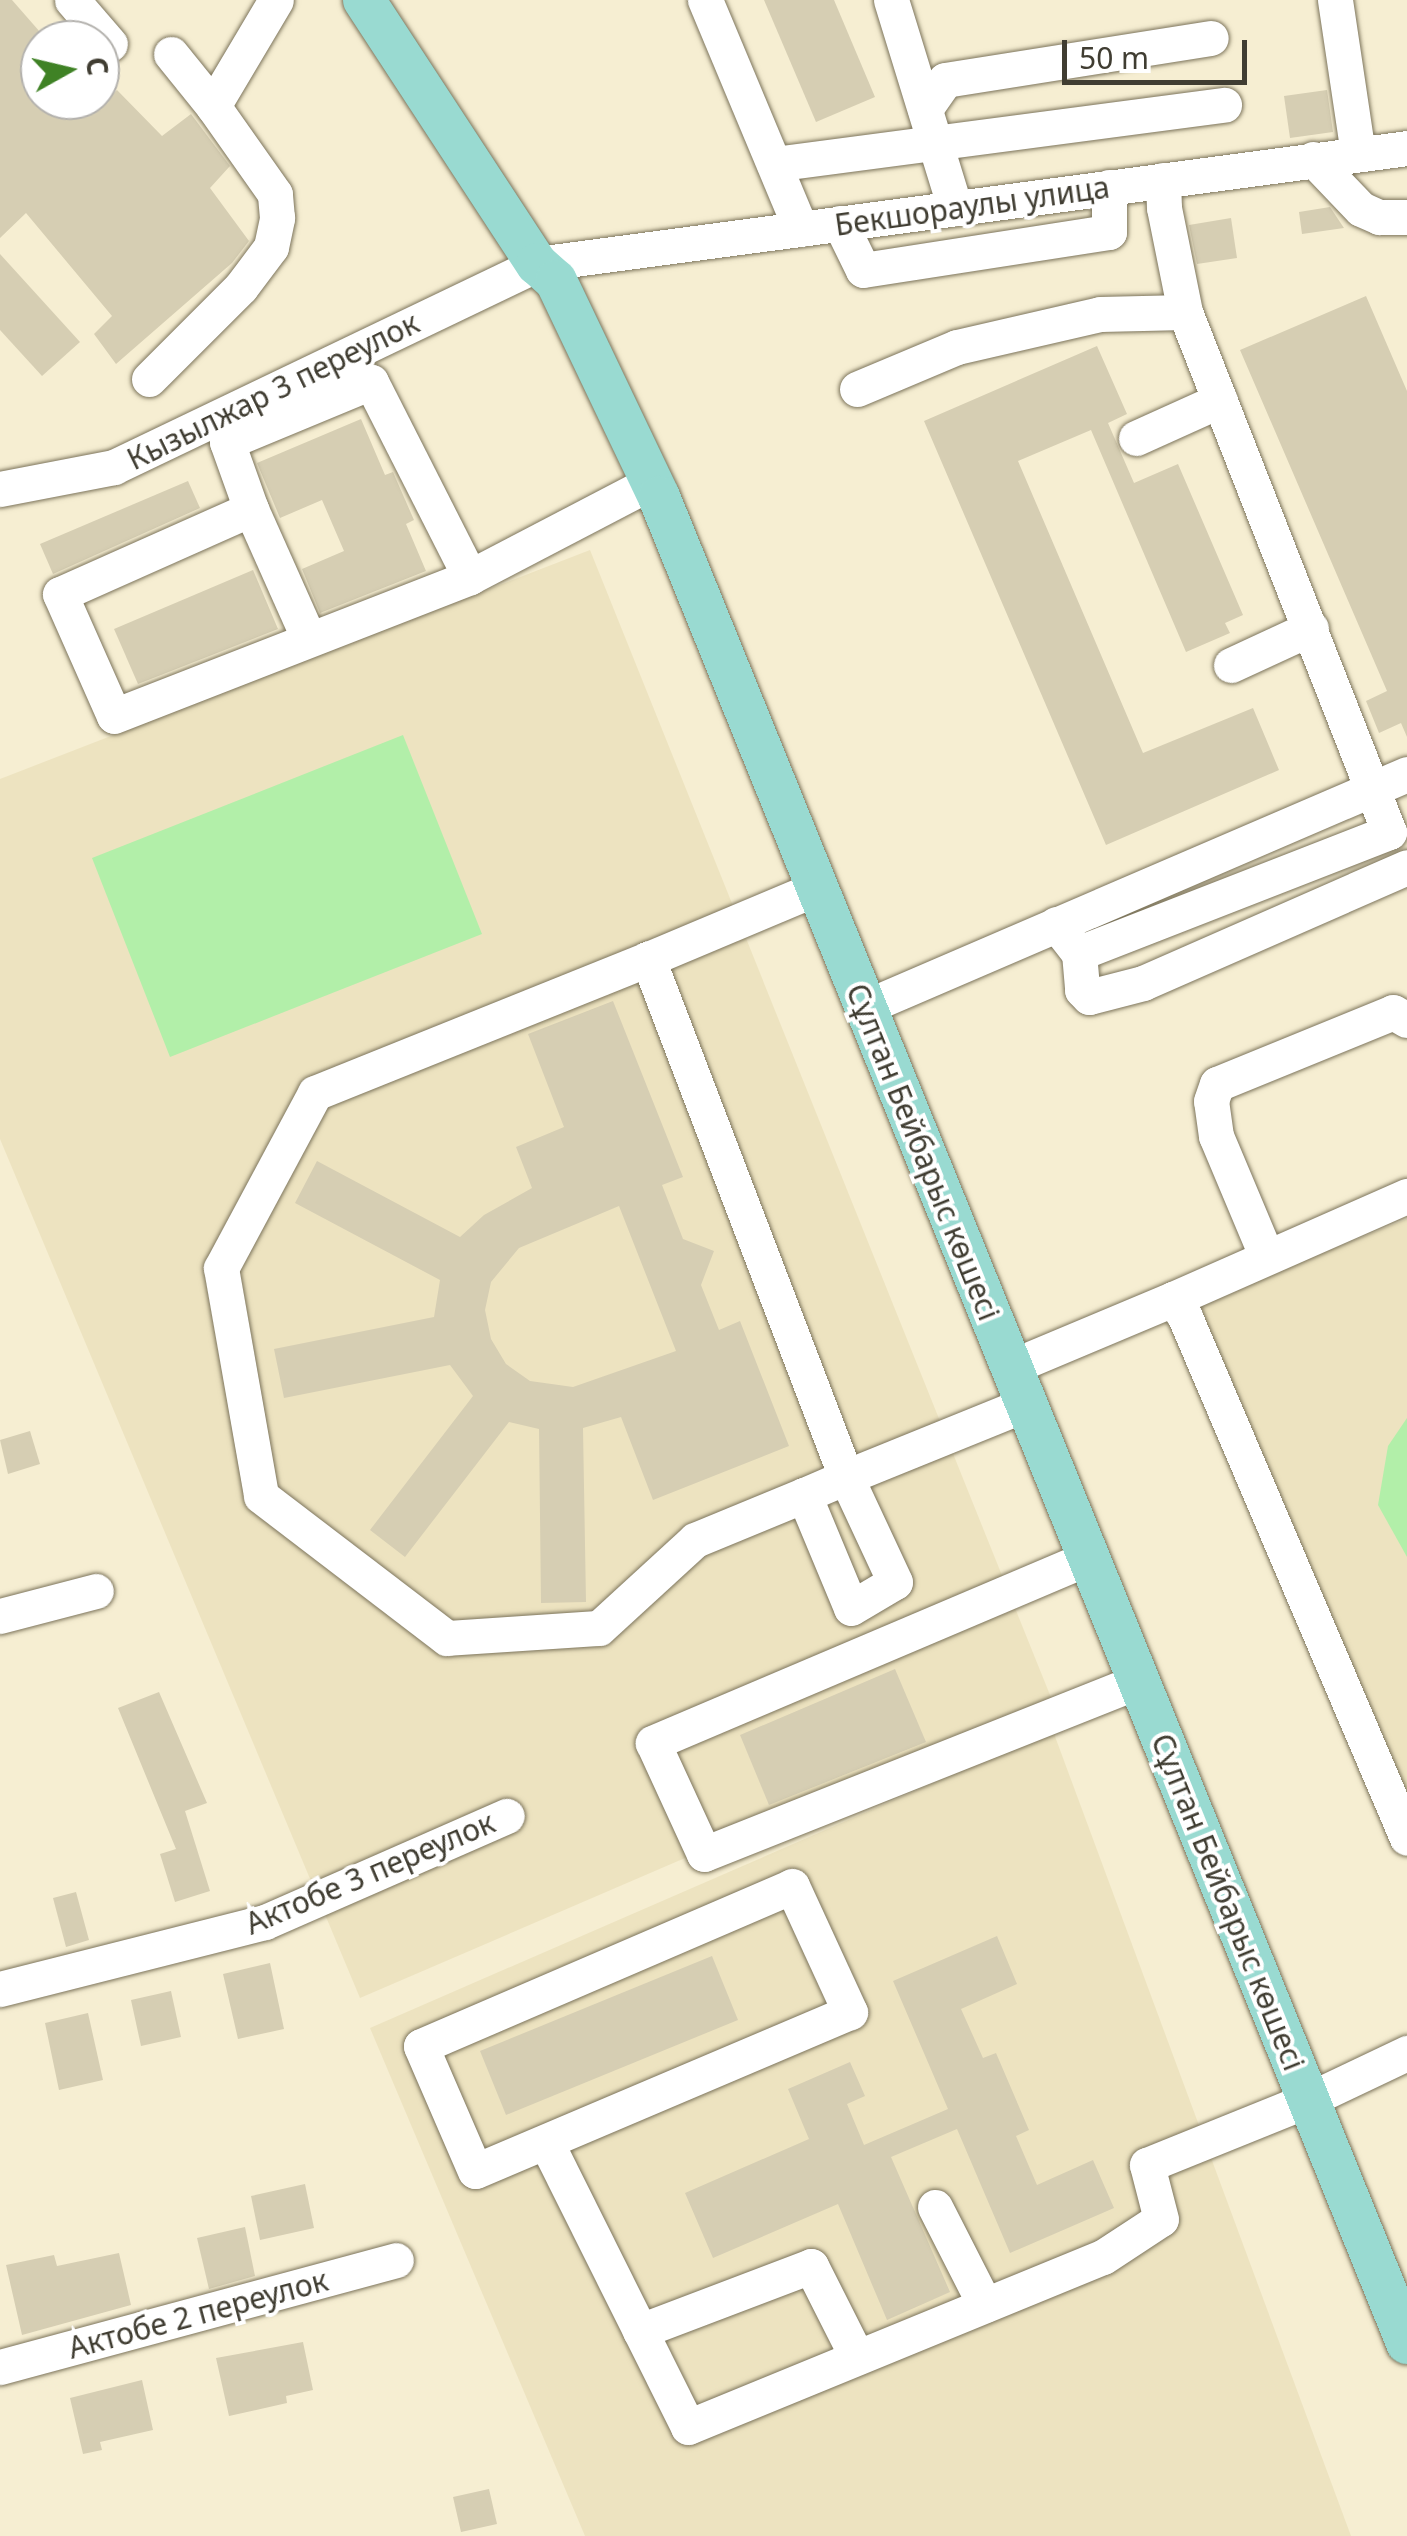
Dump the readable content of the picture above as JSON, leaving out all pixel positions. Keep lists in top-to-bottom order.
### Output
{
  "streets": {
    "main road": ["Сұлтан Бейбарыс көшесі"],
    "street": [
      "Бекшораулы улица",
      "Кызылжар 3 переулок",
      "Актобе 3 переулок",
      "Актобе 2 переулок"
    ]
  },
  "crossings": [
    ["Бекшораулы улица", "Кызылжар 3 переулок"],
    ["Бекшораулы улица", "Сұлтан Бейбарыс көшесі"],
    ["Кызылжар 3 переулок", "Сұлтан Бейбарыс көшесі"]
  ],
  "scale_bar": "50 m",
  "north": "right"
}
